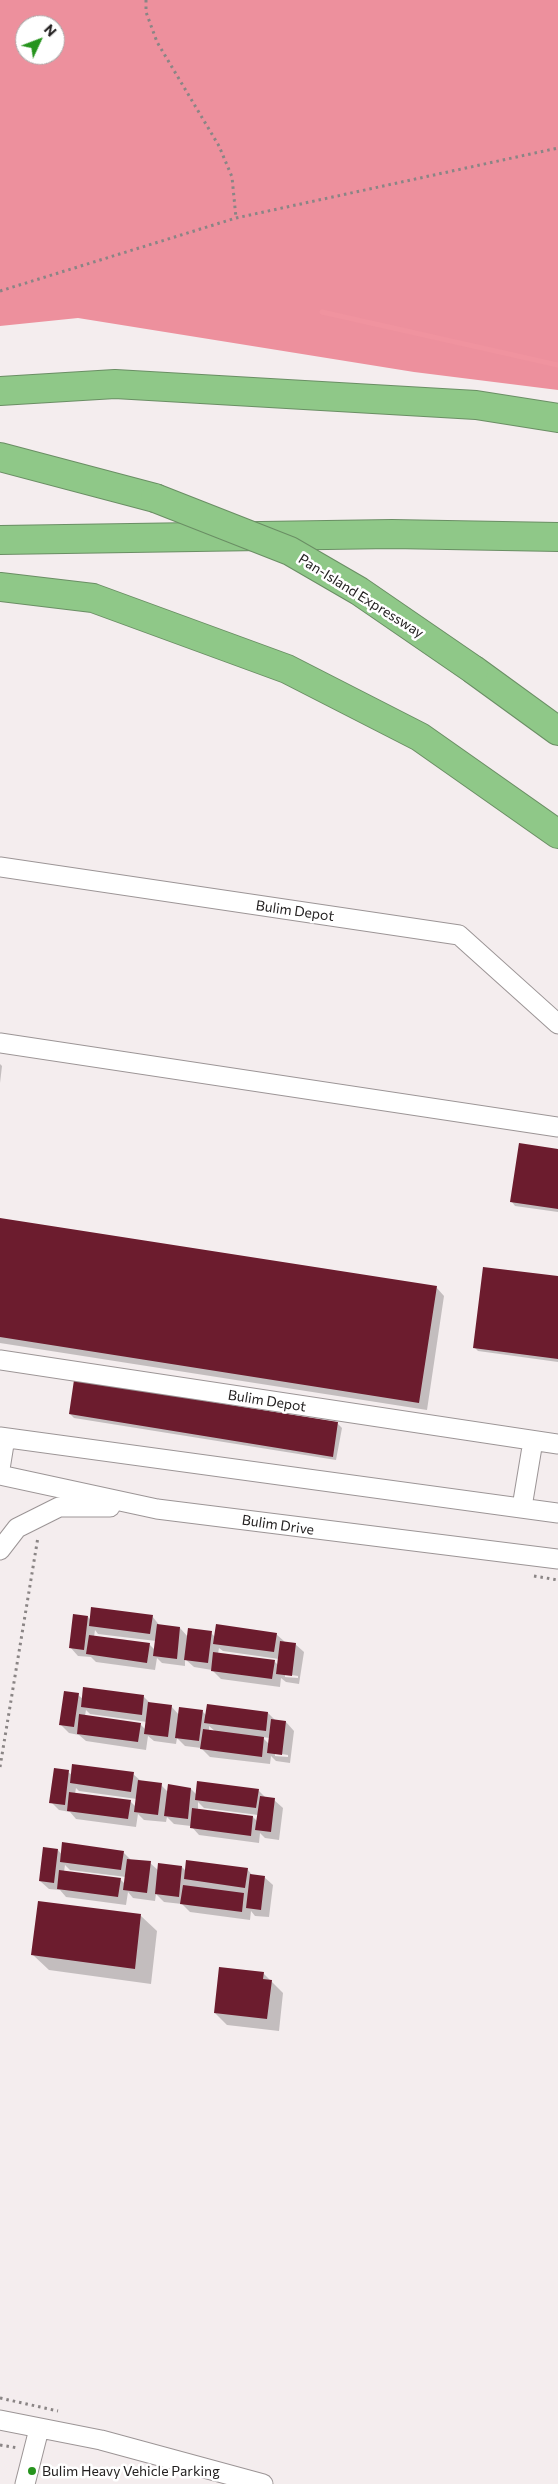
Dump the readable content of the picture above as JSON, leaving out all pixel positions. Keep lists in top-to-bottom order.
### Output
{
  "streets": {
    "highway": ["Pan-Island Expressway"],
    "street": ["Bulim Depot", "Bulim Drive"]
  },
  "places": ["Bulim Heavy Vehicle Parking"],
  "north": "top right"
}
